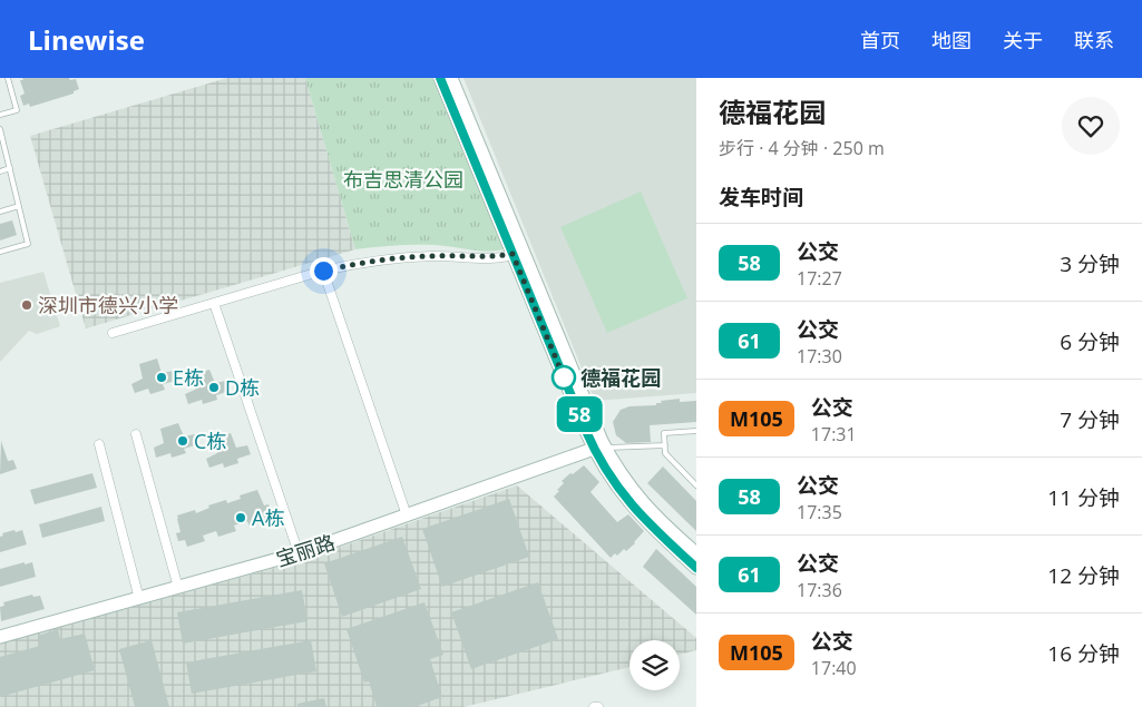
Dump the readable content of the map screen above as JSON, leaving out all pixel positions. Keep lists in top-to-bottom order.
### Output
{
  "streets": {
    "main road": ["宝丽路"]
  },
  "parks": ["布吉思清公园"],
  "places": [
    "深圳市德兴小学",
    "E栋",
    "德福花园",
    "D栋",
    "C栋",
    "A栋"
  ],
  "lines": ["bus line 58"],
  "page": {
    "header": "Linewise",
    "nav": [
      "首页",
      "地图",
      "关于",
      "联系"
    ],
    "on_map": "58",
    "heading": [
      ["德福花园", "步行 · 4 分钟 · 250 m"],
      "发车时间"
    ],
    "list": [
      {
        "mark": "58",
        "name": "公交",
        "note": "17:27",
        "value": "3 分钟"
      },
      {
        "mark": "61",
        "name": "公交",
        "note": "17:30",
        "value": "6 分钟"
      },
      {
        "mark": "M105",
        "name": "公交",
        "note": "17:31",
        "value": "7 分钟"
      },
      {
        "mark": "58",
        "name": "公交",
        "note": "17:35",
        "value": "11 分钟"
      },
      {
        "mark": "61",
        "name": "公交",
        "note": "17:36",
        "value": "12 分钟"
      },
      {
        "mark": "M105",
        "name": "公交",
        "note": "17:40",
        "value": "16 分钟"
      }
    ]
  }
}
